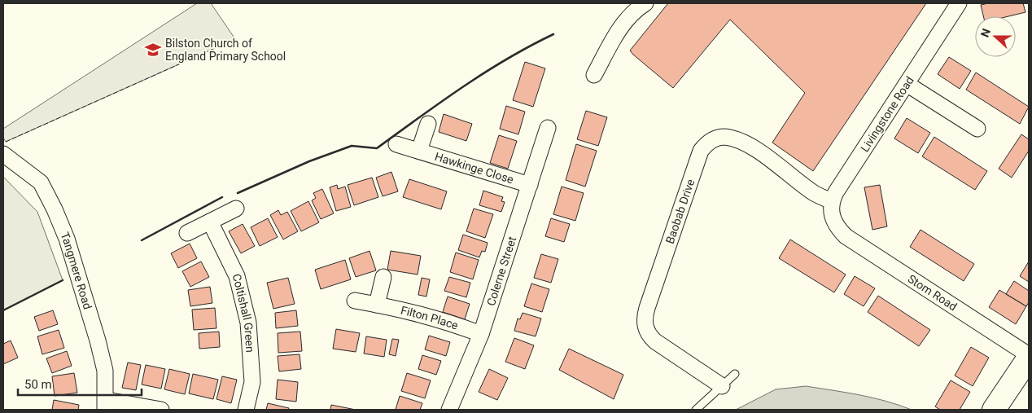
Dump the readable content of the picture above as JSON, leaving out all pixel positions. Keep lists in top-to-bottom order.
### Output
{
  "streets": {
    "street": [
      "Livingstone Road",
      "Hawkinge Close",
      "Baobab Drive",
      "Colerne Street",
      "Tangmere Road",
      "Stom Road",
      "Coltishall Green",
      "Filton Place"
    ]
  },
  "crossings": [
    ["Livingstone Road", "Baobab Drive"],
    ["Livingstone Road", "Stom Road"],
    ["Hawkinge Close", "Colerne Street"],
    ["Baobab Drive", "Stom Road"],
    ["Colerne Street", "Filton Place"]
  ],
  "places": {
    "school or university": ["Bilston Church of England Primary School"]
  },
  "scale_bar": "50 m",
  "north": "left"
}
